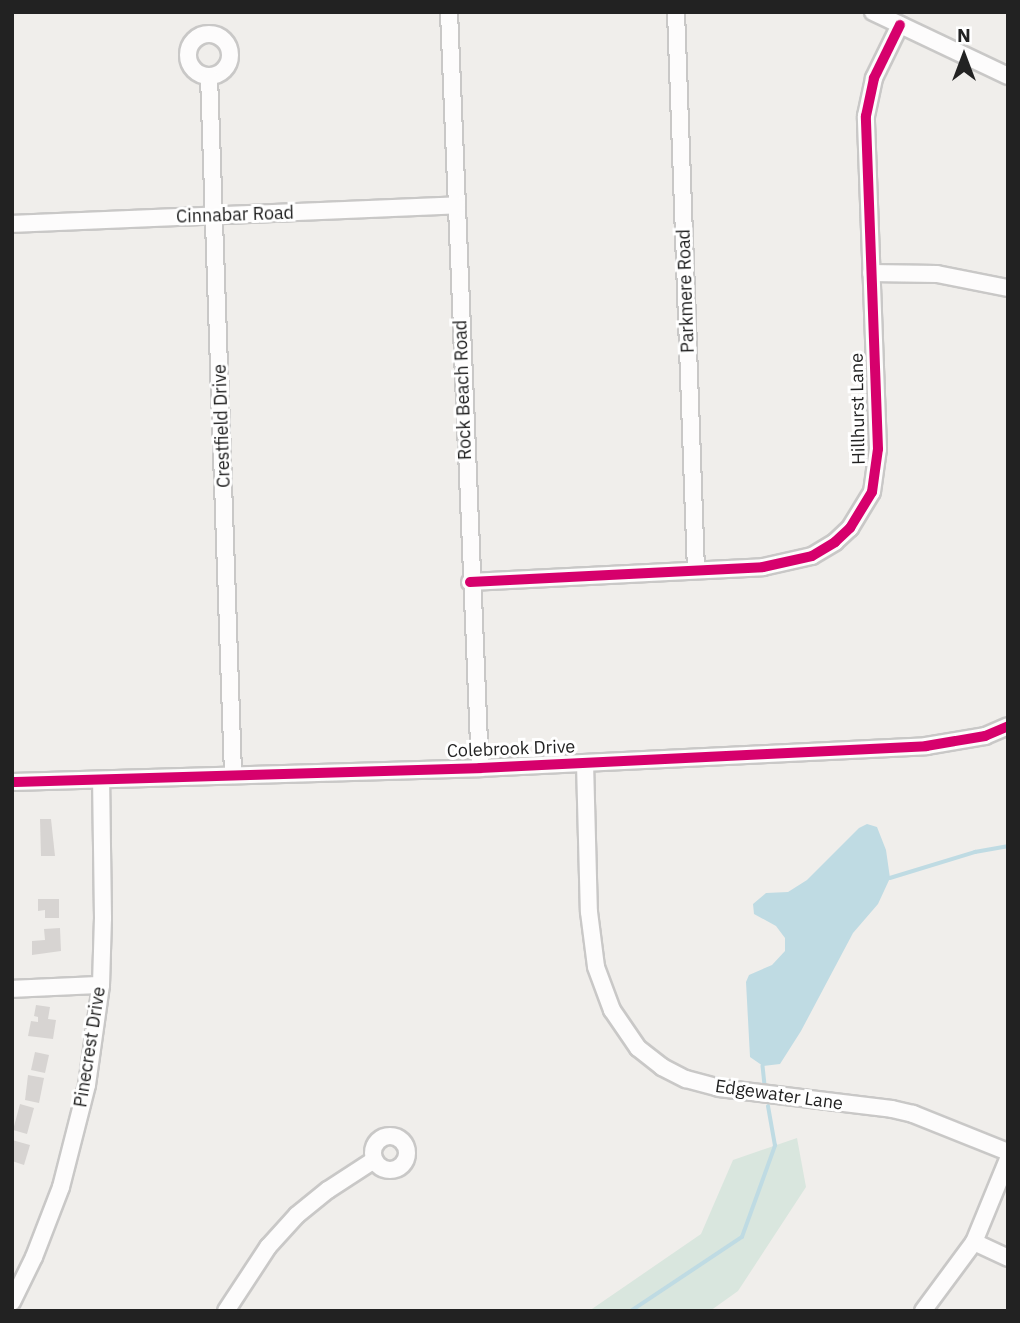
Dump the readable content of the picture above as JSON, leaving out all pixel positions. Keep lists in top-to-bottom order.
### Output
{
  "streets": {
    "street": [
      "Cinnabar Road",
      "Parkmere Road",
      "Rock Beach Road",
      "Hillhurst Lane",
      "Crestfield Drive",
      "Colebrook Drive",
      "Pinecrest Drive",
      "Edgewater Lane"
    ]
  },
  "crossings": [
    ["Cinnabar Road", "Rock Beach Road"],
    ["Cinnabar Road", "Crestfield Drive"],
    ["Parkmere Road", "Hillhurst Lane"],
    ["Rock Beach Road", "Hillhurst Lane"],
    ["Rock Beach Road", "Colebrook Drive"],
    ["Crestfield Drive", "Colebrook Drive"],
    ["Colebrook Drive", "Pinecrest Drive"],
    ["Colebrook Drive", "Edgewater Lane"]
  ],
  "north": "top"
}
